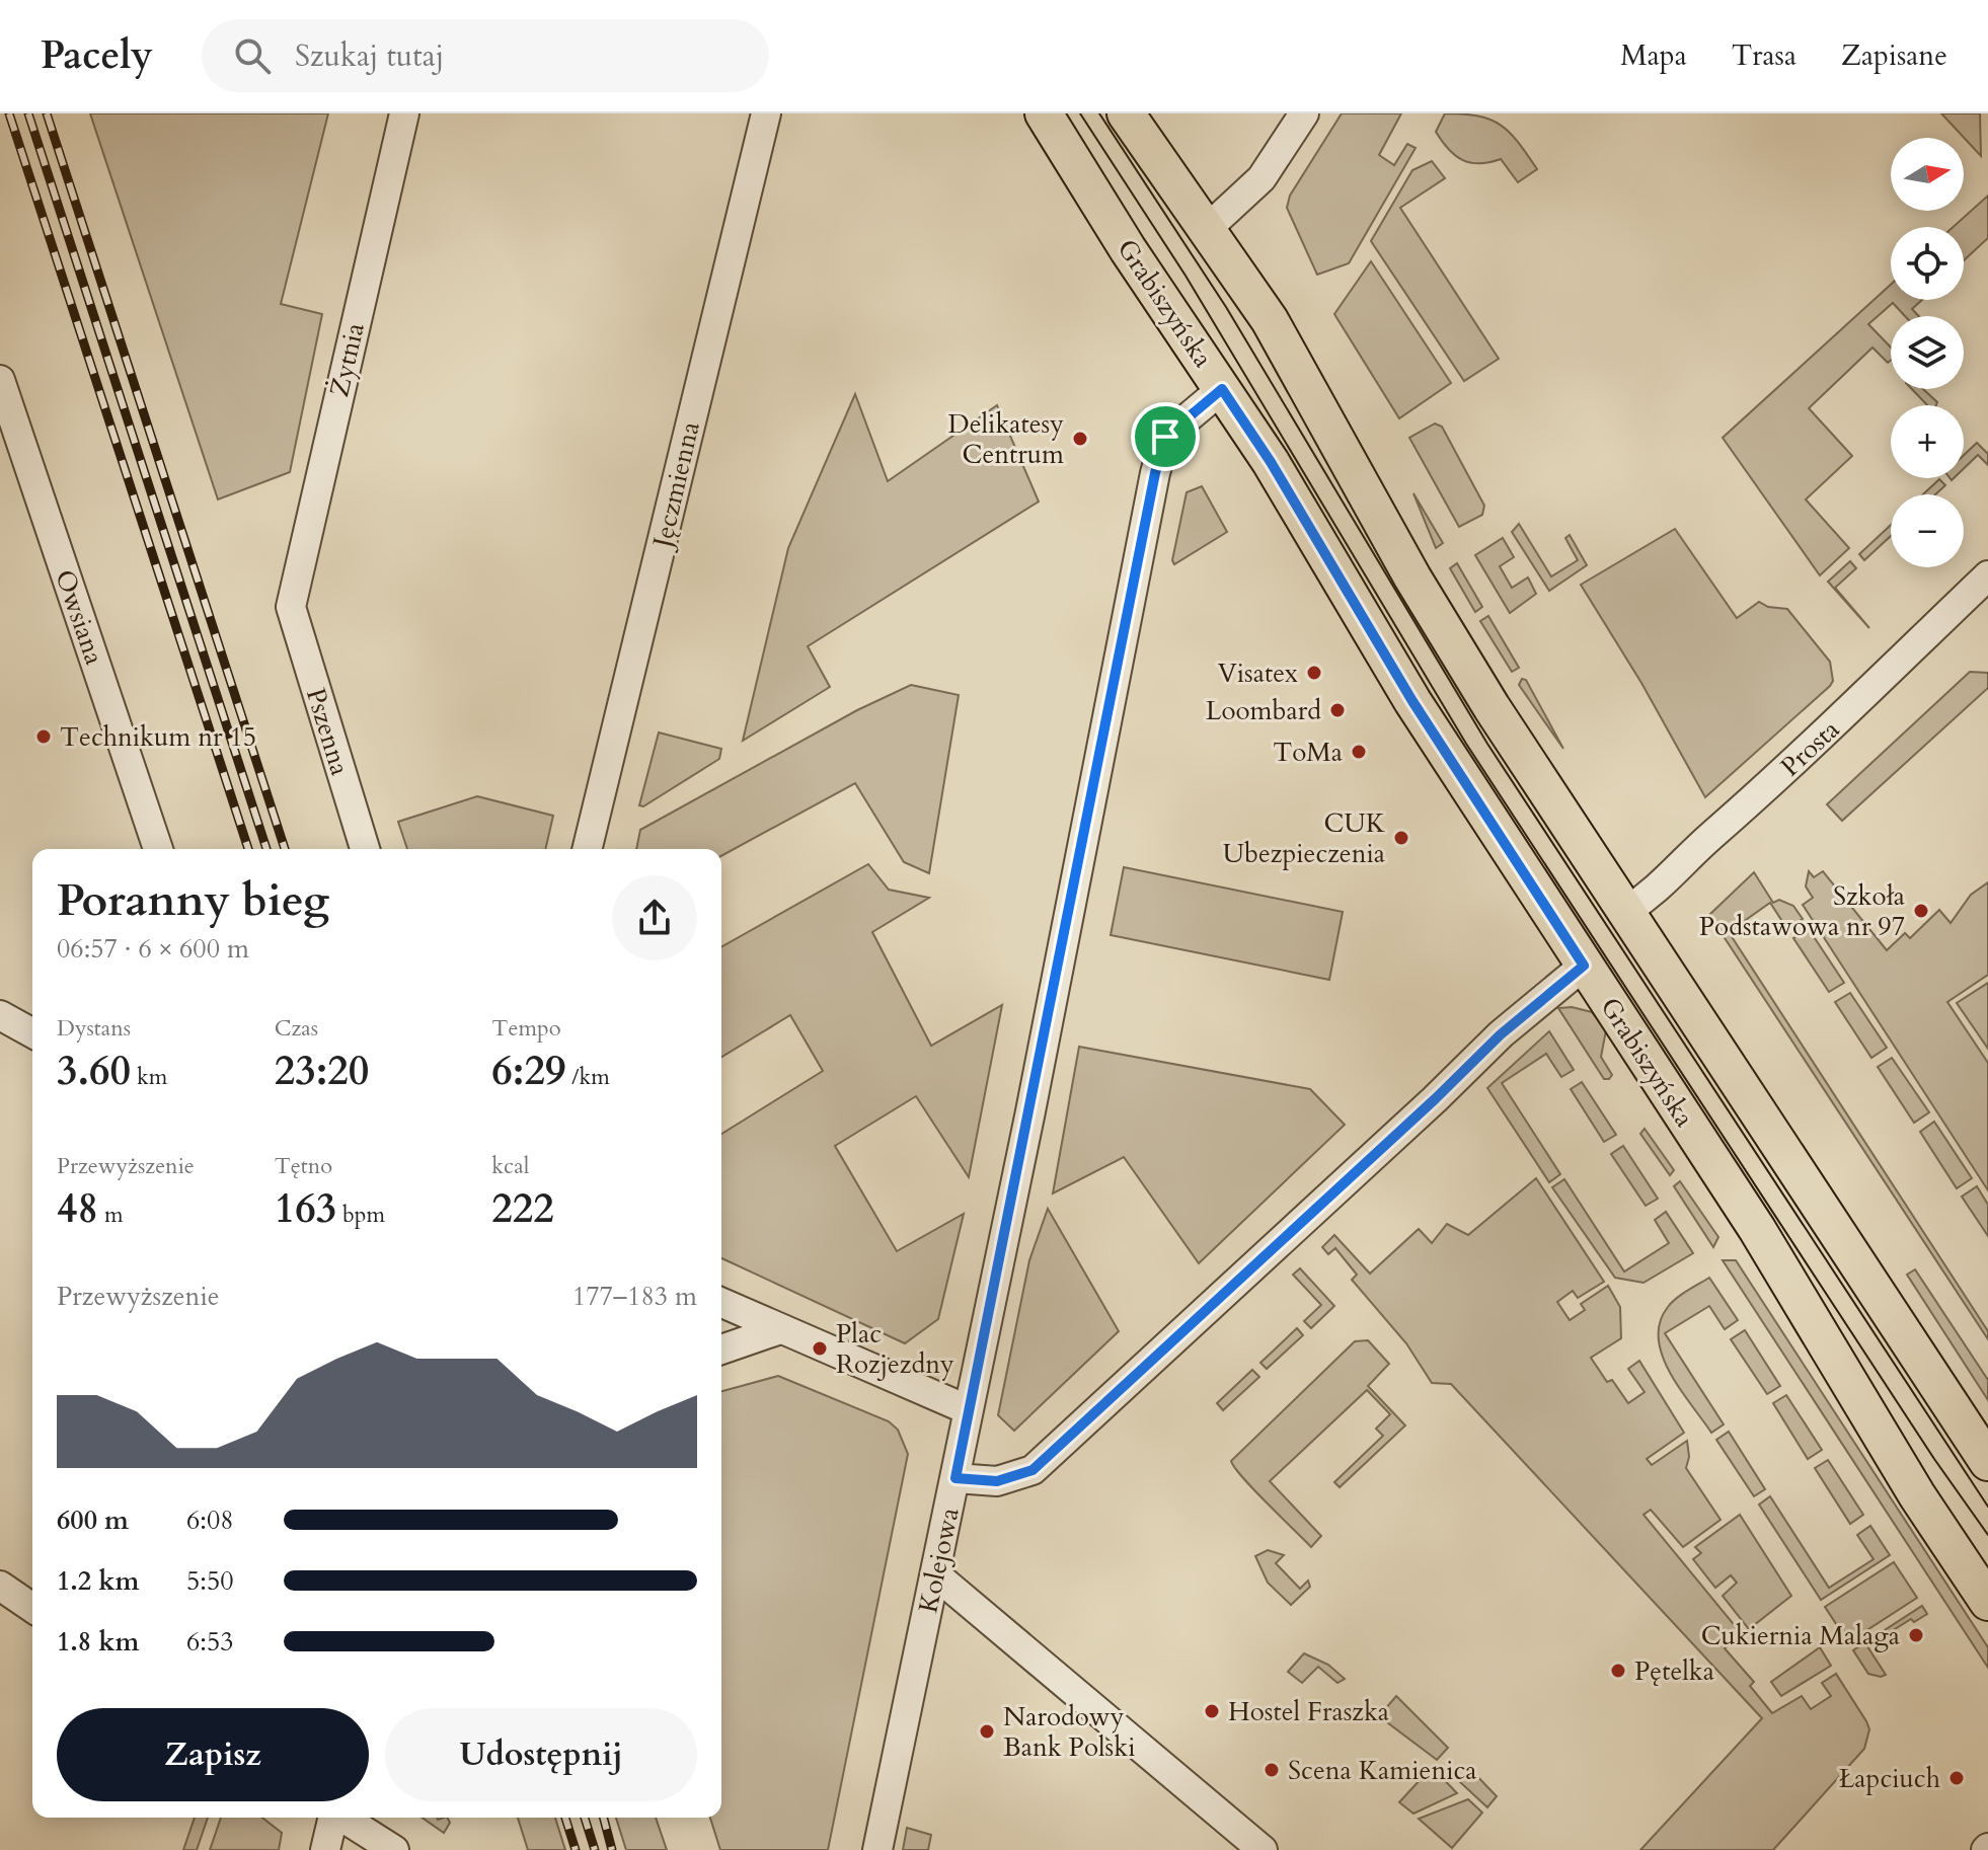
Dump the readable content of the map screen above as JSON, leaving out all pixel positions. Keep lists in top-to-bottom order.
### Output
{
  "streets": {
    "main road": ["Grabiszyńska"],
    "street": [
      "Żytnia",
      "Jęczmienna",
      "Owsiana",
      "Pszenna",
      "Prosta",
      "Kolejowa"
    ]
  },
  "crossings": [
    ["Grabiszyńska", "Kolejowa"],
    ["Żytnia", "Pszenna"]
  ],
  "places": [
    "Delikatesy Centrum",
    "Visatex",
    "Loombard",
    "Technikum nr 15",
    "ToMa",
    "CUK Ubezpieczenia",
    "Szkoła Podstawowa nr 97",
    "Plac Rozjezdny",
    "Cukiernia Malaga",
    "Pętelka",
    "Hostel Fraszka",
    "Narodowy Bank Polski",
    "Scena Kamienica",
    "Łapciuch"
  ],
  "north": "right",
  "page": {
    "header": "Pacely",
    "search": "Szukaj tutaj",
    "nav": ["Mapa", "Trasa", "Zapisane"],
    "map_buttons": ["+", "−"],
    "heading": ["Poranny bieg", "06:57 · 6 × 600 m"],
    "stats": [
      ["Dystans", "3.60 km"],
      ["Czas", "23:20"],
      ["Tempo", "6:29 /km"],
      ["Przewyższenie", "48 m"],
      ["Tętno", "163 bpm"],
      ["kcal", "222"]
    ],
    "chart": ["Przewyższenie", "177–183 m"],
    "list": [
      {
        "name": "600 m",
        "note": "6:08"
      },
      {
        "name": "1.2 km",
        "note": "5:50"
      },
      {
        "name": "1.8 km",
        "note": "6:53"
      }
    ],
    "buttons": ["Zapisz", "Udostępnij"]
  }
}
